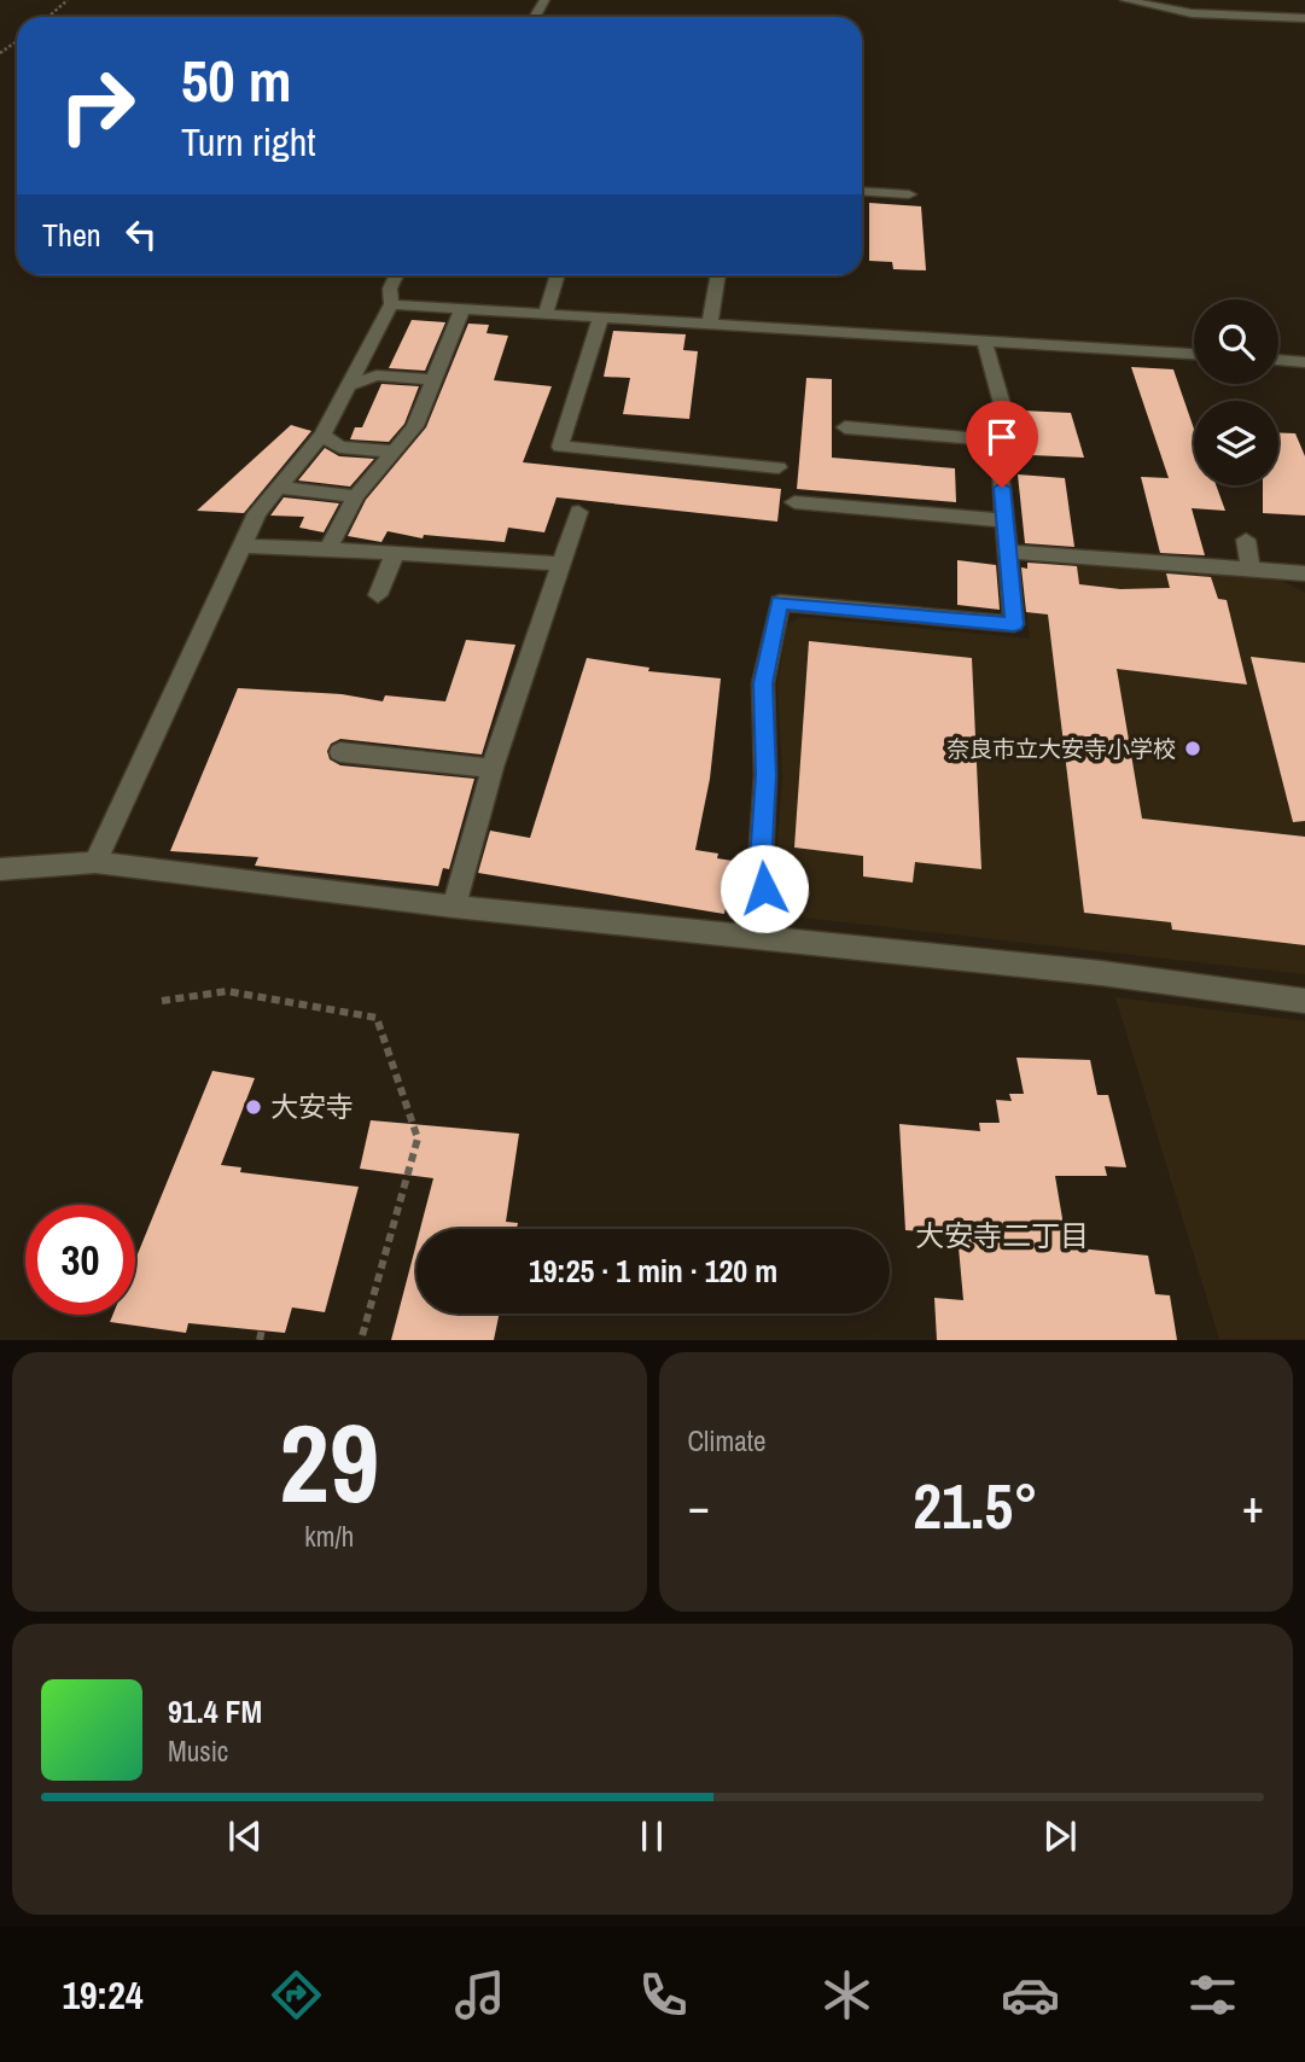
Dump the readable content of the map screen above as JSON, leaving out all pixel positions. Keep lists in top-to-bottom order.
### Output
{
  "districts": ["大安寺二丁目"],
  "places": ["奈良市立大安寺小学校", "大安寺"],
  "page": {
    "turn": ["50 m", "Turn right"],
    "then": "Then",
    "limit": "30",
    "trip": "19:25 · 1 min · 120 m",
    "tile": [
      ["29", "km/h"],
      "Climate"
    ],
    "heat": ["−", "21.5°", "+"],
    "song": ["91.4 FM", "Music"],
    "tabs": "19:24"
  }
}
